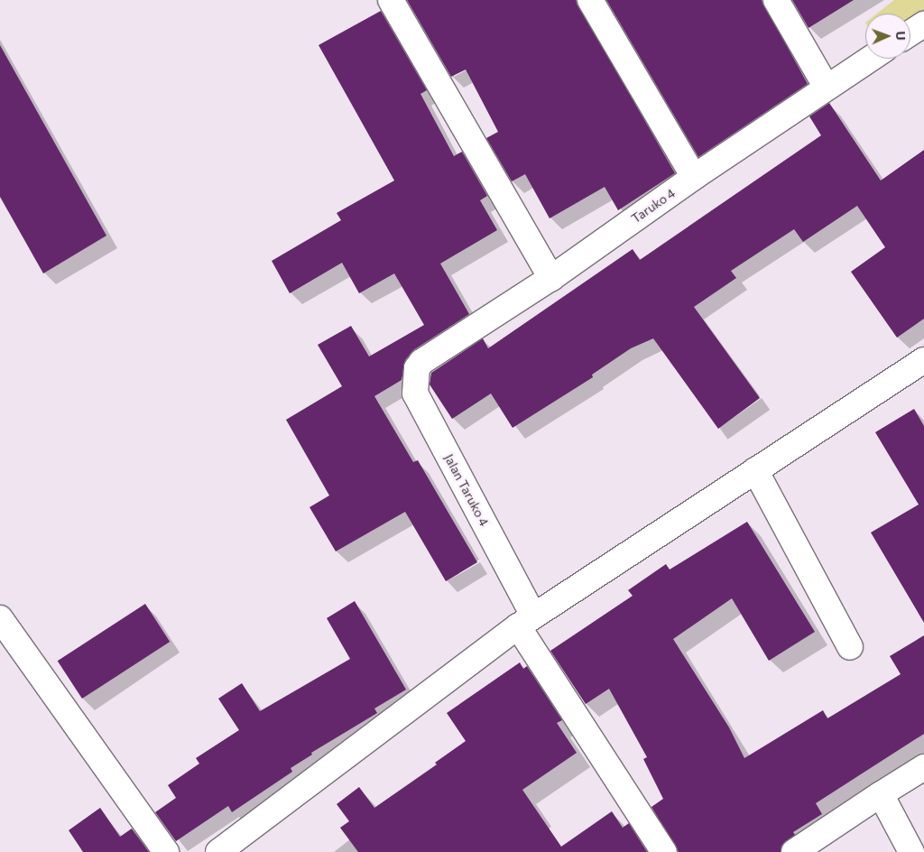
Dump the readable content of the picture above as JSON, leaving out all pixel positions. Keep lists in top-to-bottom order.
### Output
{
  "streets": {
    "street": ["Taruko 4", "Jalan Taruko 4"]
  },
  "crossings": [
    ["Taruko 4", "Jalan Taruko 4"]
  ],
  "north": "right"
}
